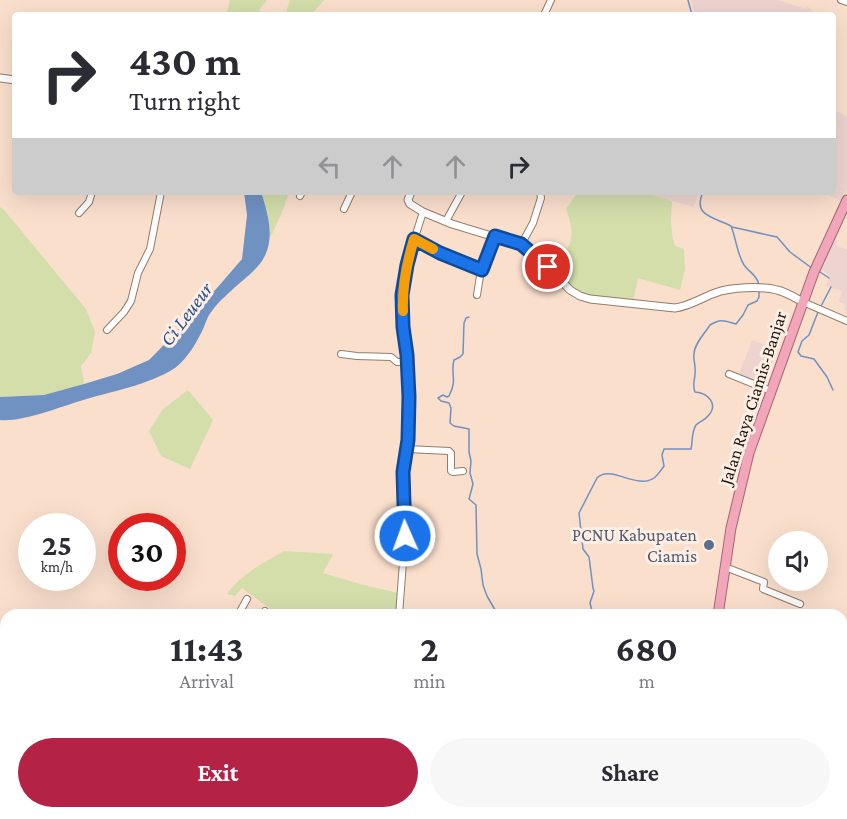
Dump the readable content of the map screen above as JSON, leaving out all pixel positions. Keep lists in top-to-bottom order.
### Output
{
  "streets": {
    "highway": ["Jalan Raya Ciamis-Banjar"]
  },
  "water": ["Ci Leueur"],
  "places": ["PCNU Kabupaten Ciamis"],
  "page": {
    "turn": ["430 m", "Turn right"],
    "speed": "25 km/h",
    "limit": "30",
    "eta": [
      "11:43",
      "Arrival",
      "2",
      "min",
      "680",
      "m"
    ],
    "buttons": ["Exit", "Share"]
  }
}
